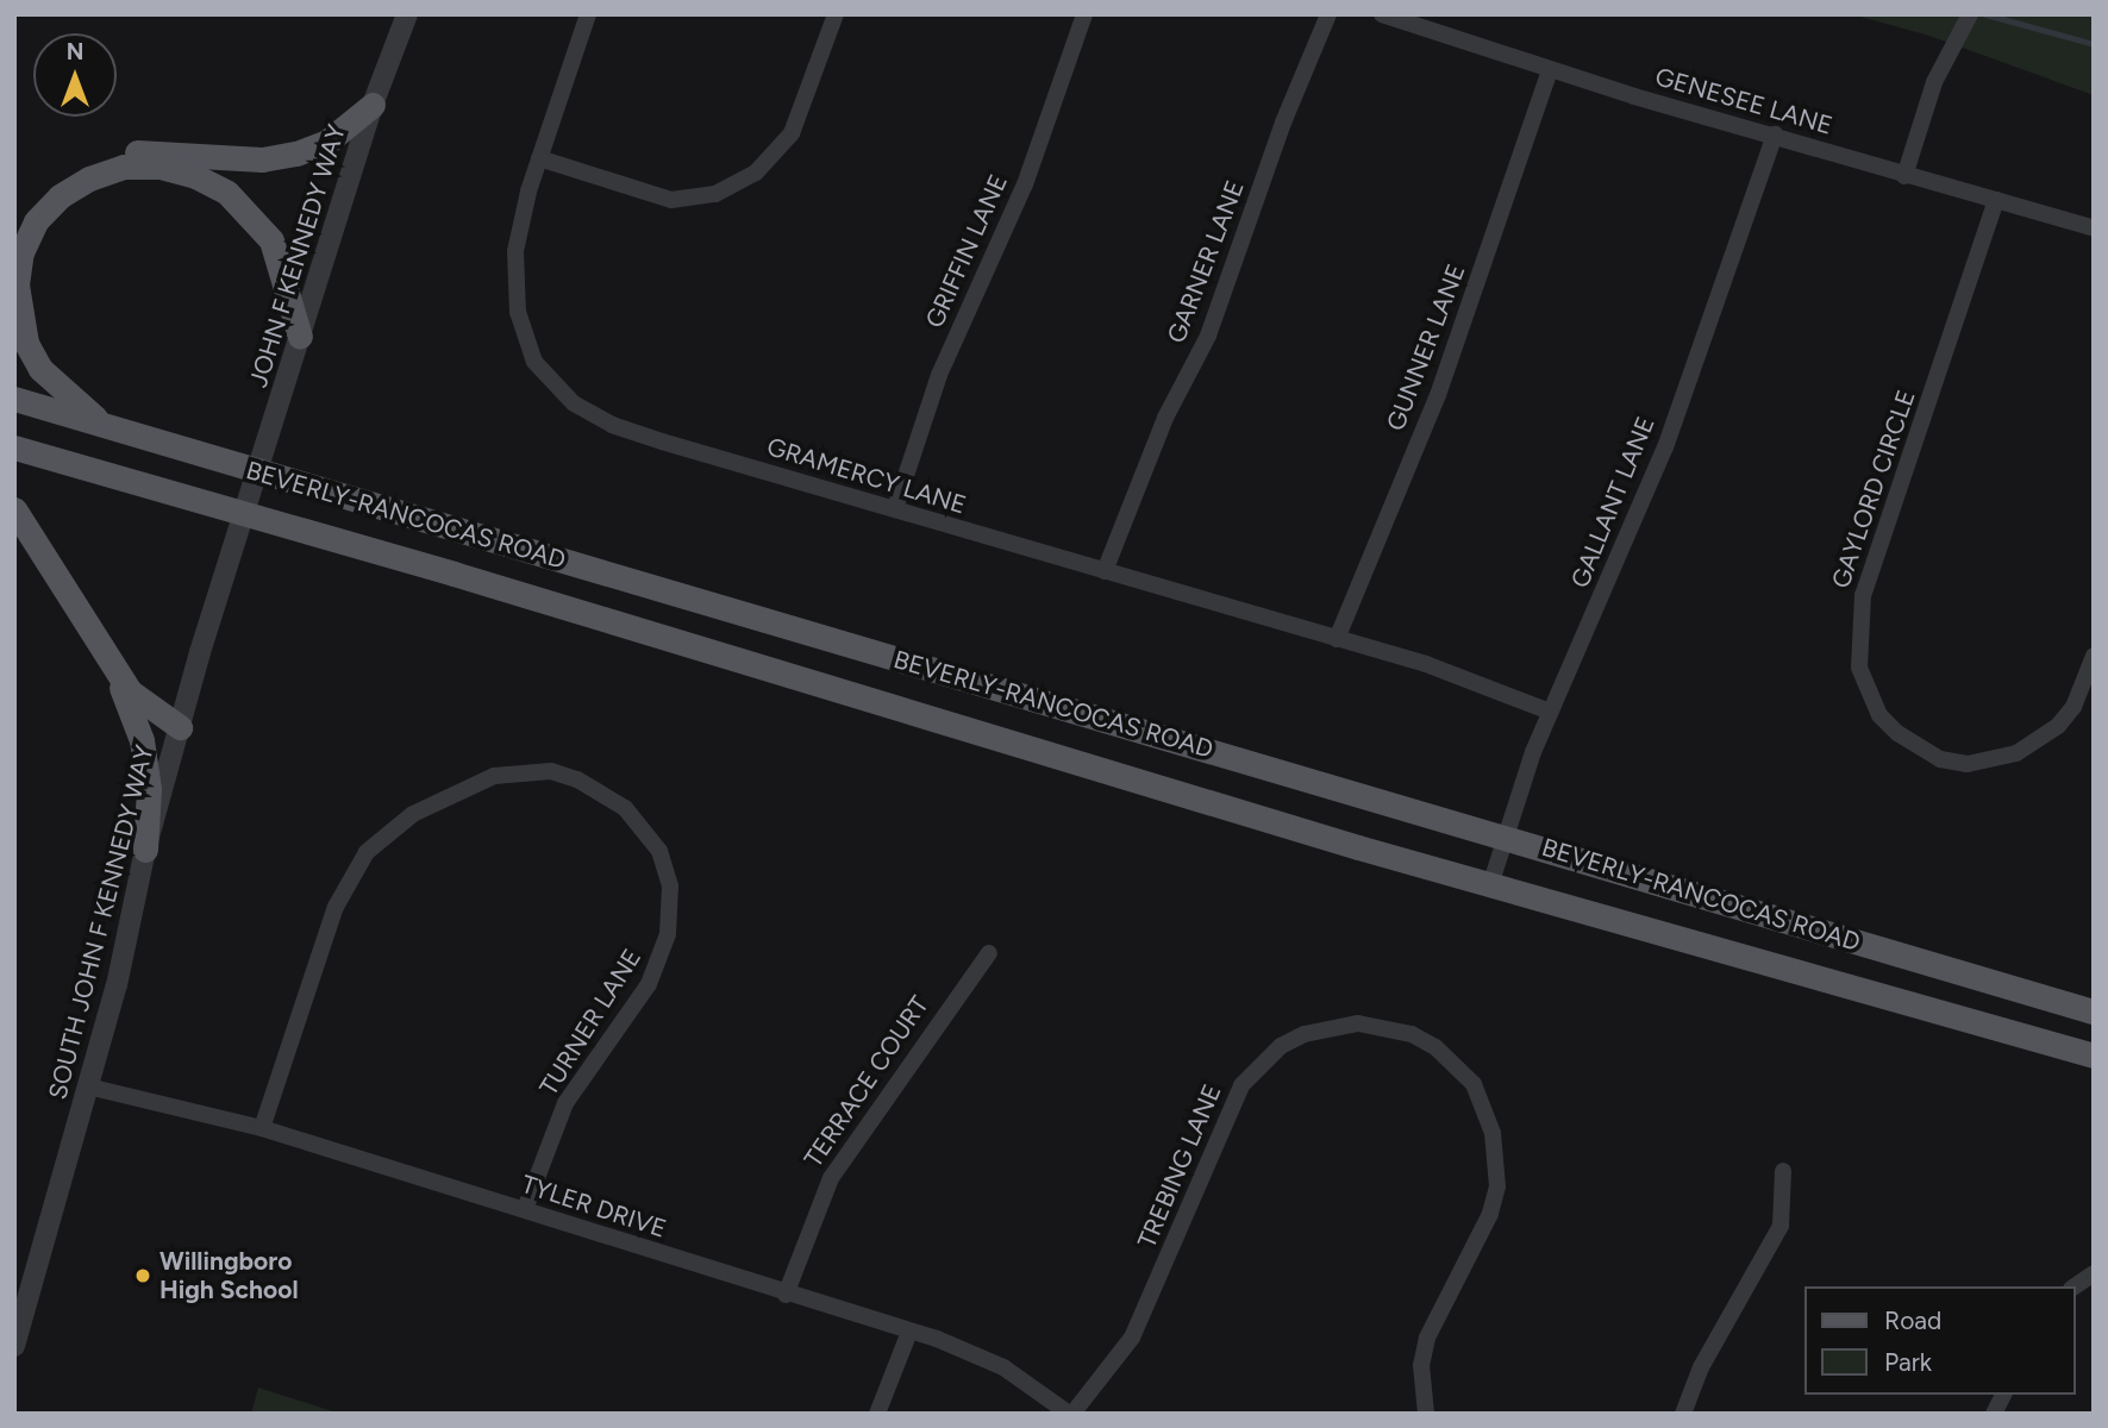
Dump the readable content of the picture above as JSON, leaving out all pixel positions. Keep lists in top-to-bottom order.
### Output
{
  "streets": {
    "main road": ["BEVERLY-RANCOCAS ROAD"],
    "street": [
      "GENESEE LANE",
      "GRIFFIN LANE",
      "JOHN F KENNEDY WAY",
      "GARNER LANE",
      "GUNNER LANE",
      "GRAMERCY LANE",
      "GAYLORD CIRCLE",
      "GALLANT LANE",
      "SOUTH JOHN F KENNEDY WAY",
      "TURNER LANE",
      "TERRACE COURT",
      "TREBING LANE",
      "TYLER DRIVE"
    ]
  },
  "crossings": [
    ["GENESEE LANE", "GUNNER LANE"],
    ["GENESEE LANE", "GAYLORD CIRCLE"],
    ["GENESEE LANE", "GALLANT LANE"],
    ["GRIFFIN LANE", "GRAMERCY LANE"],
    ["JOHN F KENNEDY WAY", "BEVERLY-RANCOCAS ROAD"],
    ["JOHN F KENNEDY WAY", "SOUTH JOHN F KENNEDY WAY"],
    ["GARNER LANE", "GRAMERCY LANE"],
    ["GUNNER LANE", "GRAMERCY LANE"],
    ["GRAMERCY LANE", "GALLANT LANE"],
    ["GALLANT LANE", "BEVERLY-RANCOCAS ROAD"],
    ["BEVERLY-RANCOCAS ROAD", "SOUTH JOHN F KENNEDY WAY"],
    ["SOUTH JOHN F KENNEDY WAY", "TYLER DRIVE"],
    ["TURNER LANE", "TYLER DRIVE"],
    ["TERRACE COURT", "TYLER DRIVE"],
    ["TREBING LANE", "TYLER DRIVE"]
  ],
  "places": ["Willingboro High School"],
  "legend": ["Road", "Park"],
  "north": "top"
}
